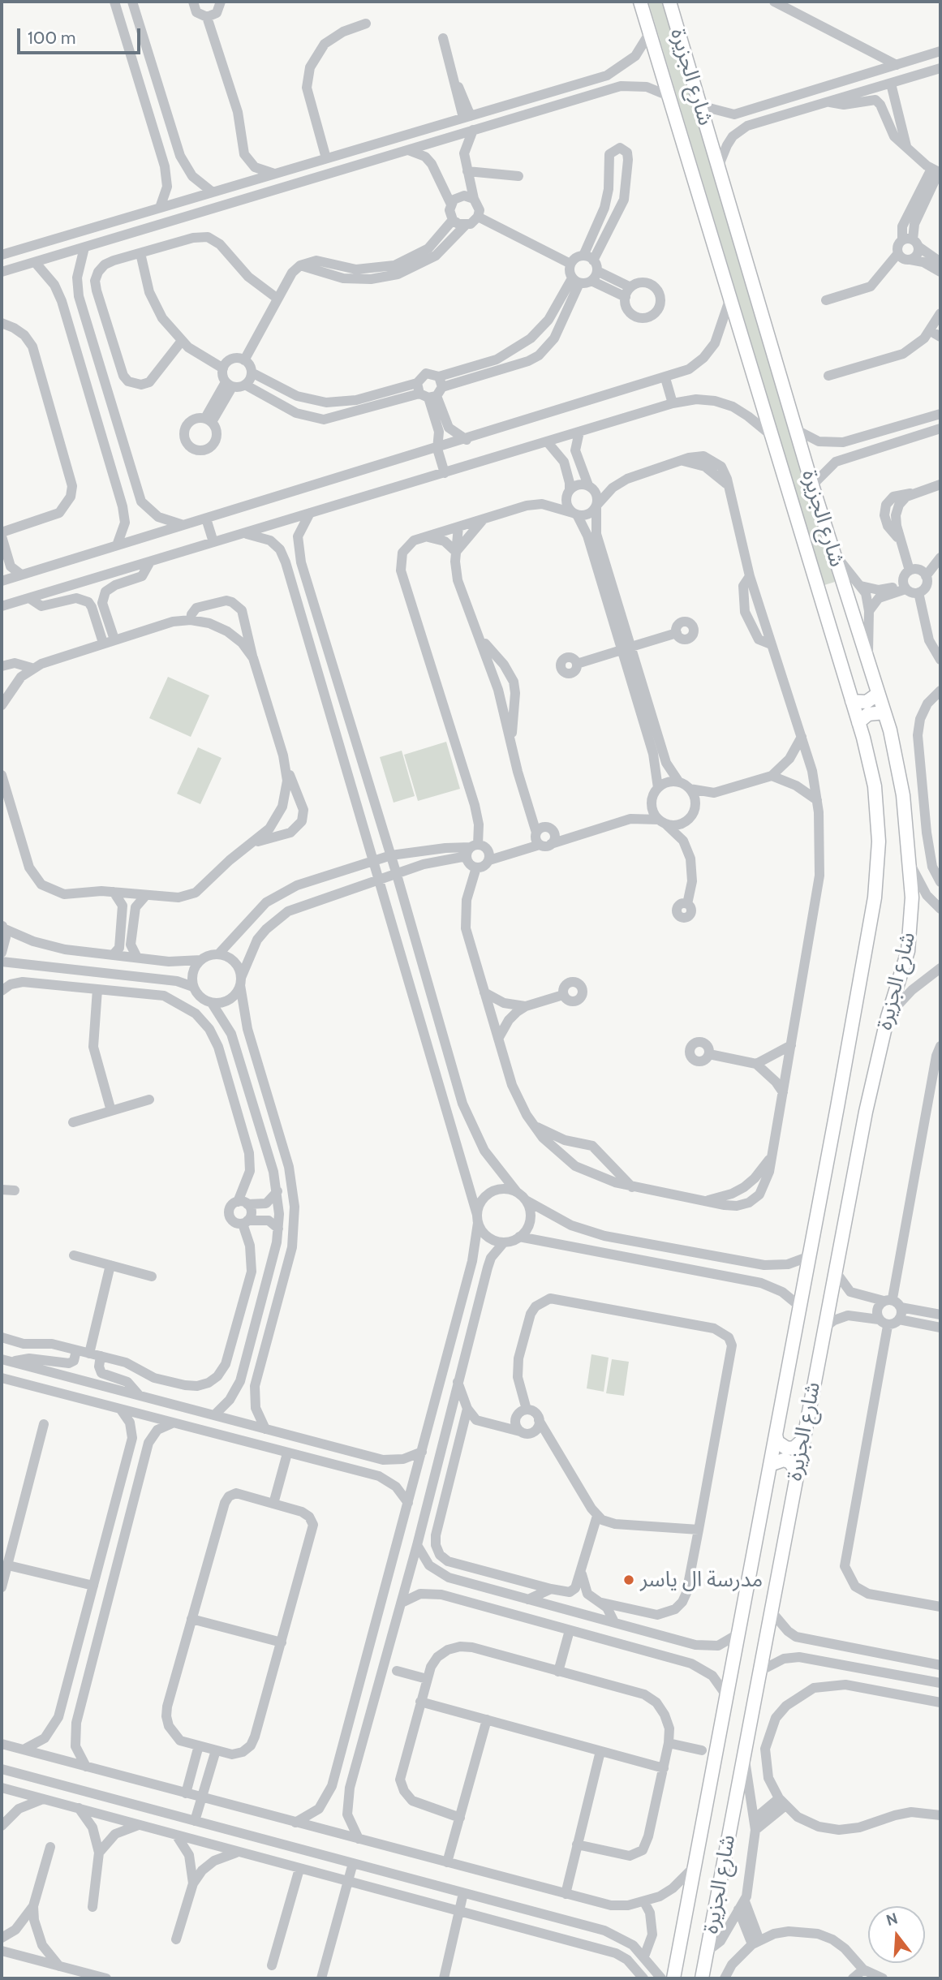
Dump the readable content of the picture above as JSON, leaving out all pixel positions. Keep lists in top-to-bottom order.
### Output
{
  "streets": {
    "main road": ["شارع الجزيرة"]
  },
  "places": ["مدرسة ال ياسر"],
  "scale_bar": "100 m",
  "north": "top"
}
